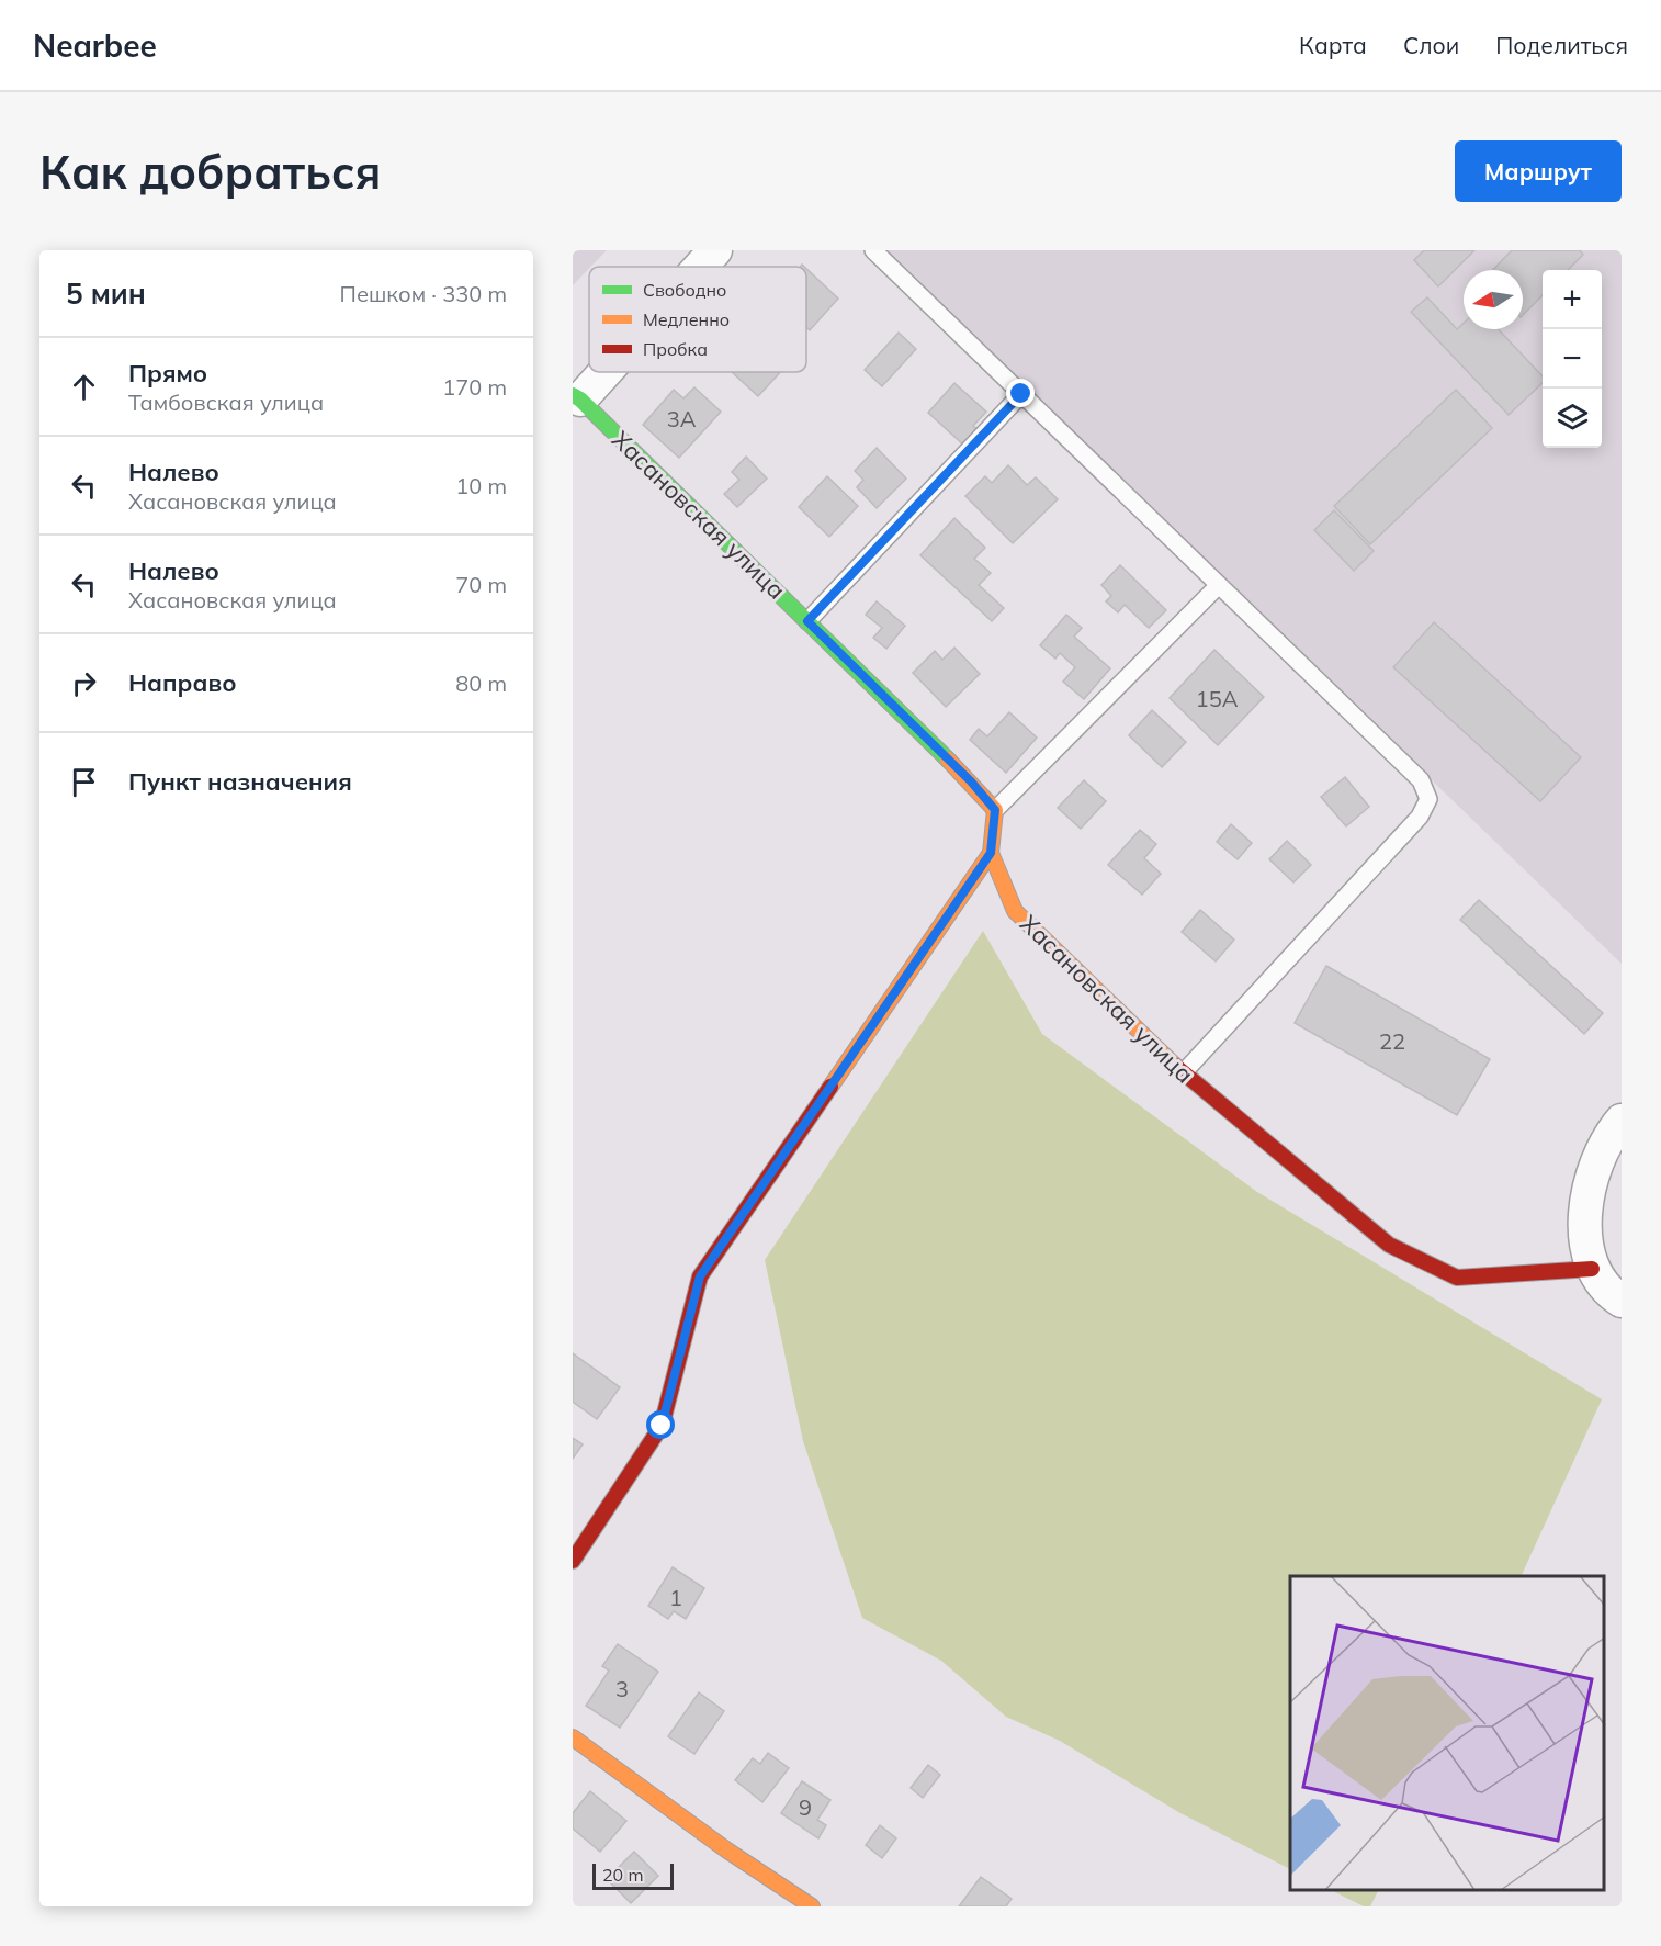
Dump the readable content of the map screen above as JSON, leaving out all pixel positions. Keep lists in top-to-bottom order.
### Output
{
  "streets": {
    "street": ["Хасановская улица"]
  },
  "house_numbers": [
    "3А",
    "15А",
    "22",
    "1",
    "3",
    "9"
  ],
  "legend": ["Свободно", "Медленно", "Пробка"],
  "scale_bar": "20 m",
  "north": "left",
  "page": {
    "header": "Nearbee",
    "nav": ["Карта", "Слои", "Поделиться"],
    "buttons": "Маршрут",
    "title": "Как добраться",
    "heading": ["5 мин", "Пешком · 330 m"],
    "map_buttons": ["+", "−"],
    "list": [
      ["Прямо", "Тамбовская улица", "170 m"],
      ["Налево", "Хасановская улица", "10 m"],
      ["Налево", "Хасановская улица", "70 m"],
      ["Направо", "80 m"],
      "Пункт назначения"
    ],
    "scale": "20 m"
  }
}
